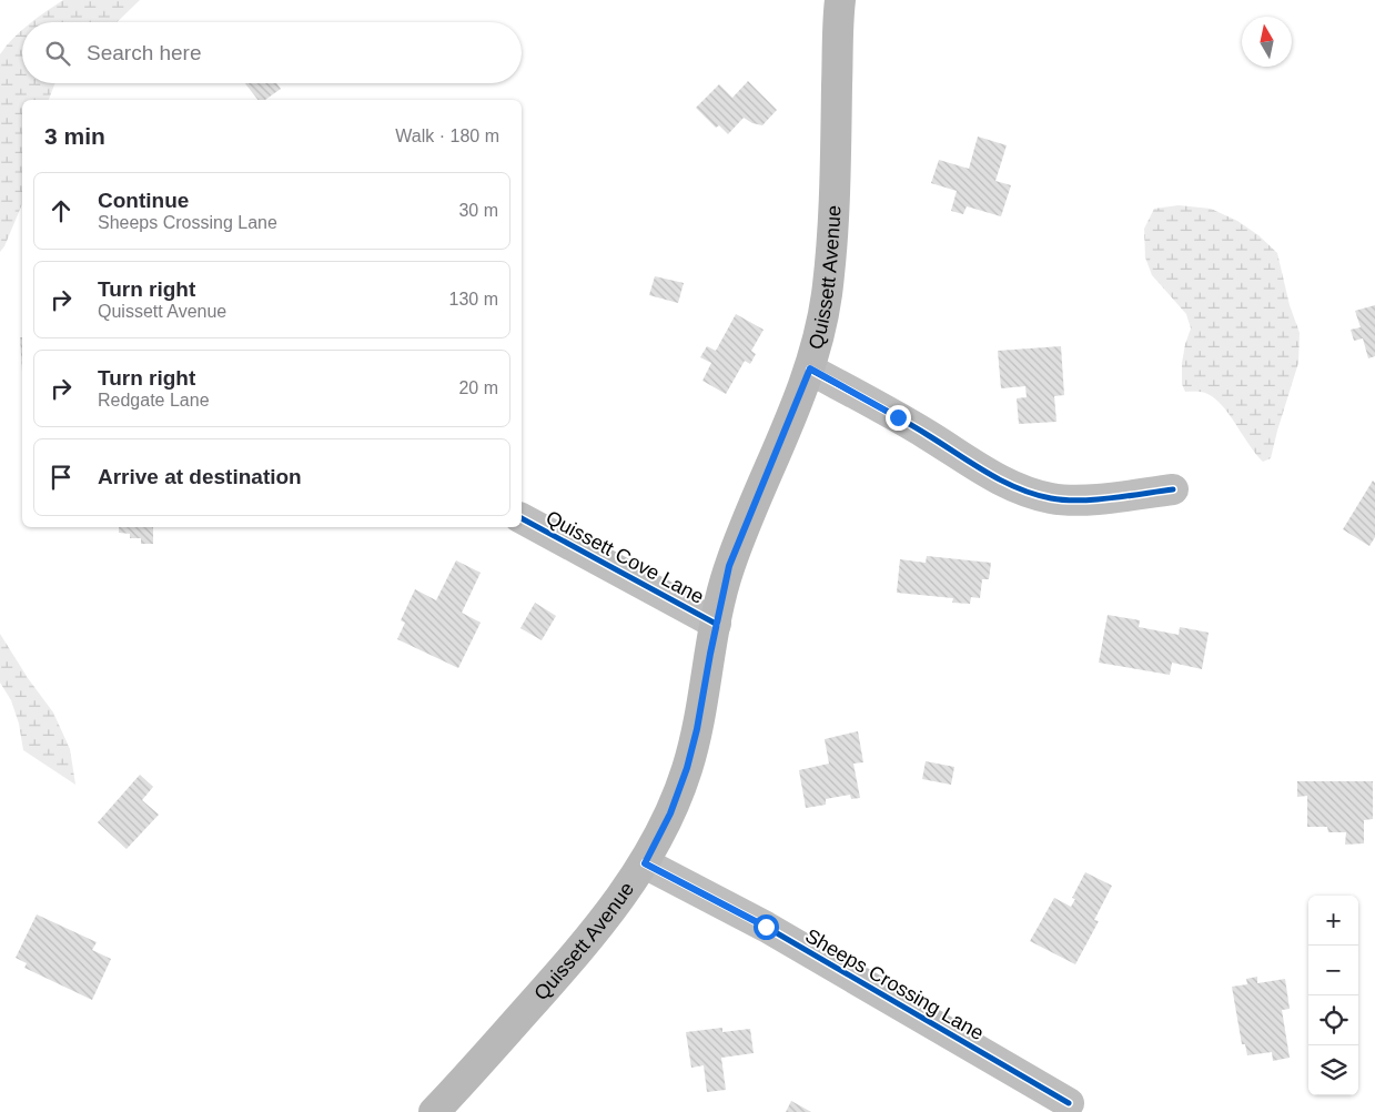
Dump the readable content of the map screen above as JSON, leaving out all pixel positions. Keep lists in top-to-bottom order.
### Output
{
  "streets": {
    "main road": ["Quissett Avenue"],
    "street": ["Quissett Cove Lane", "Sheeps Crossing Lane"]
  },
  "crossings": [
    ["Quissett Avenue", "Quissett Cove Lane"],
    ["Quissett Avenue", "Sheeps Crossing Lane"]
  ],
  "north": "top",
  "page": {
    "search": "Search here",
    "heading": ["3 min", "Walk · 180 m"],
    "list": [
      ["Continue", "Sheeps Crossing Lane", "30 m"],
      ["Turn right", "Quissett Avenue", "130 m"],
      ["Turn right", "Redgate Lane", "20 m"],
      "Arrive at destination"
    ],
    "map_buttons": ["+", "−"]
  }
}
